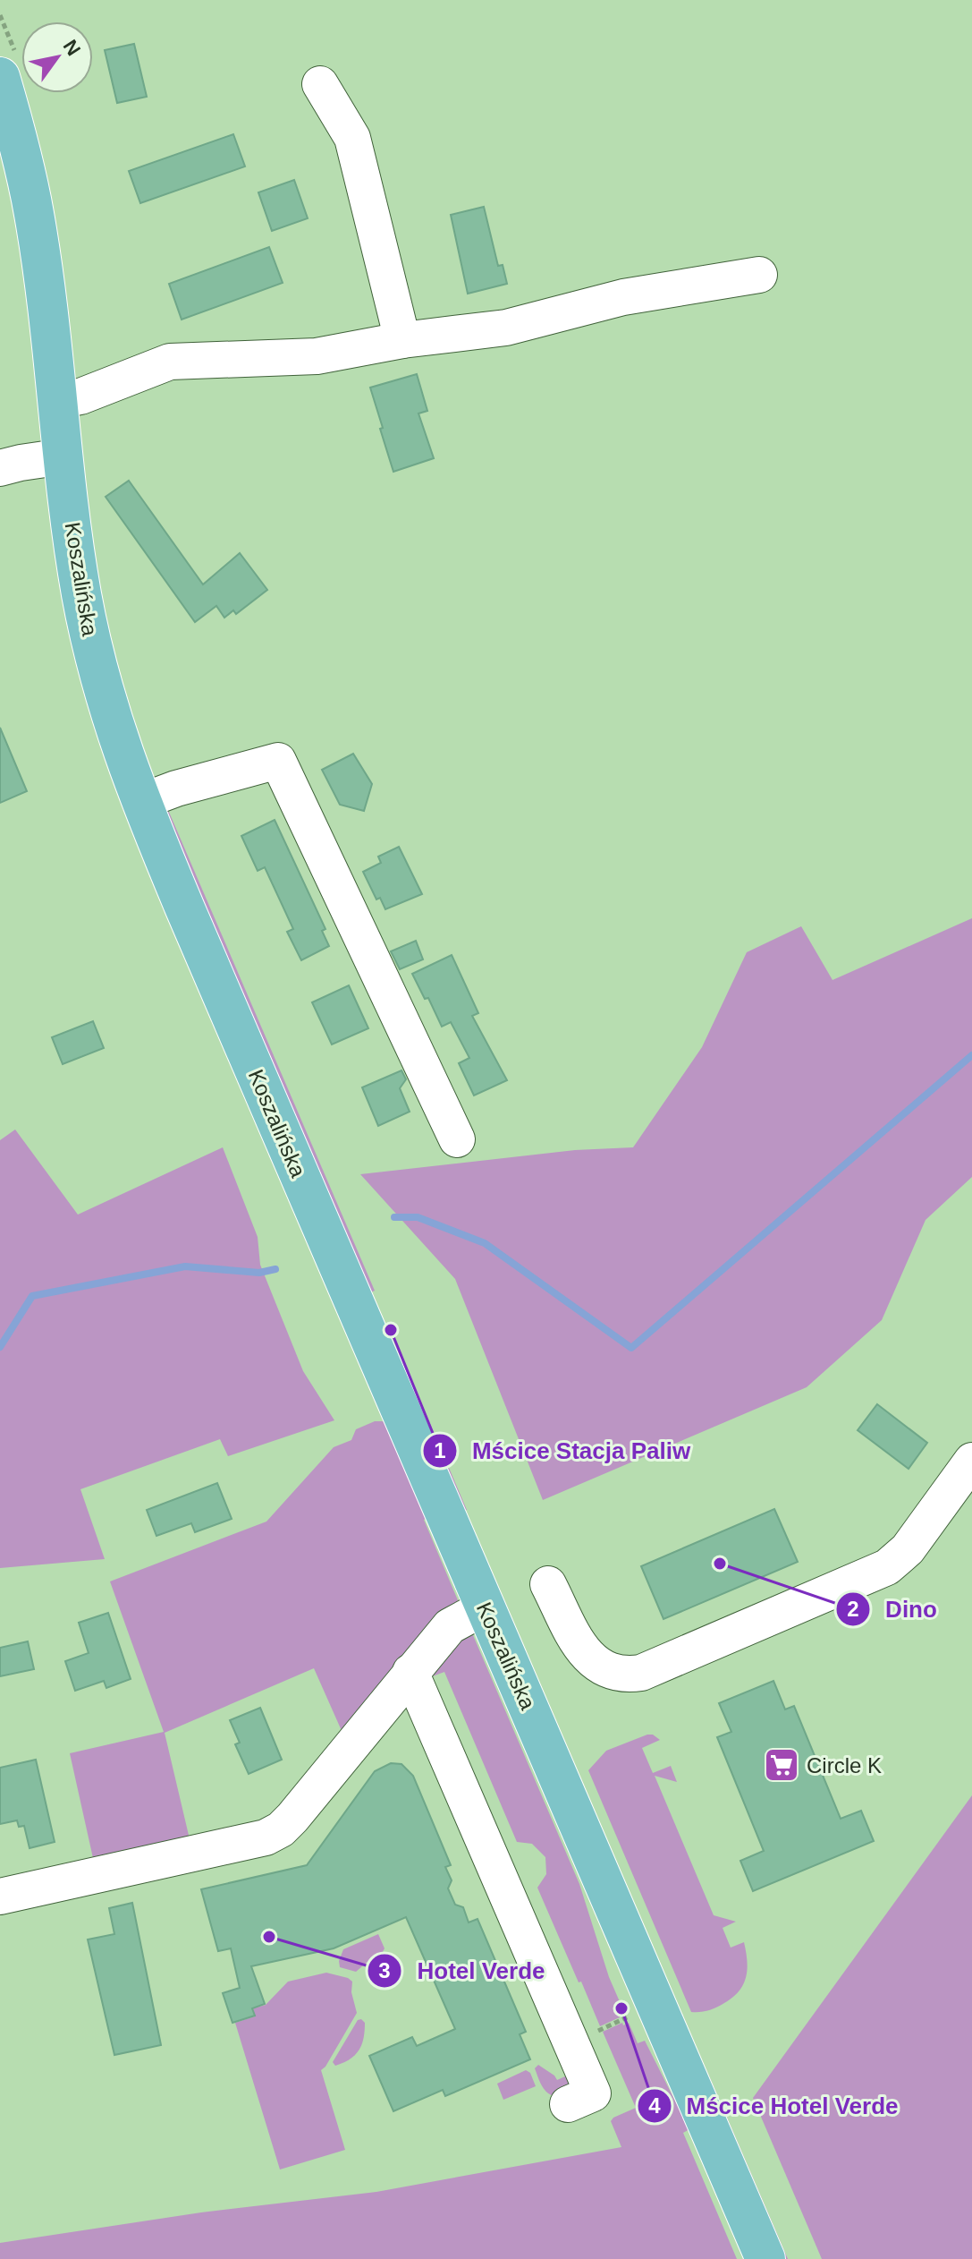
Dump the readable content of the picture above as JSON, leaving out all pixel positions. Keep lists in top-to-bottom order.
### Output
{
  "streets": {
    "main road": ["Koszalińska"]
  },
  "places": {
    "other": [
      "Mścice Stacja Paliw",
      "Dino",
      "Hotel Verde",
      "Mścice Hotel Verde"
    ],
    "supermarket": ["Circle K"]
  },
  "north": "top right"
}
